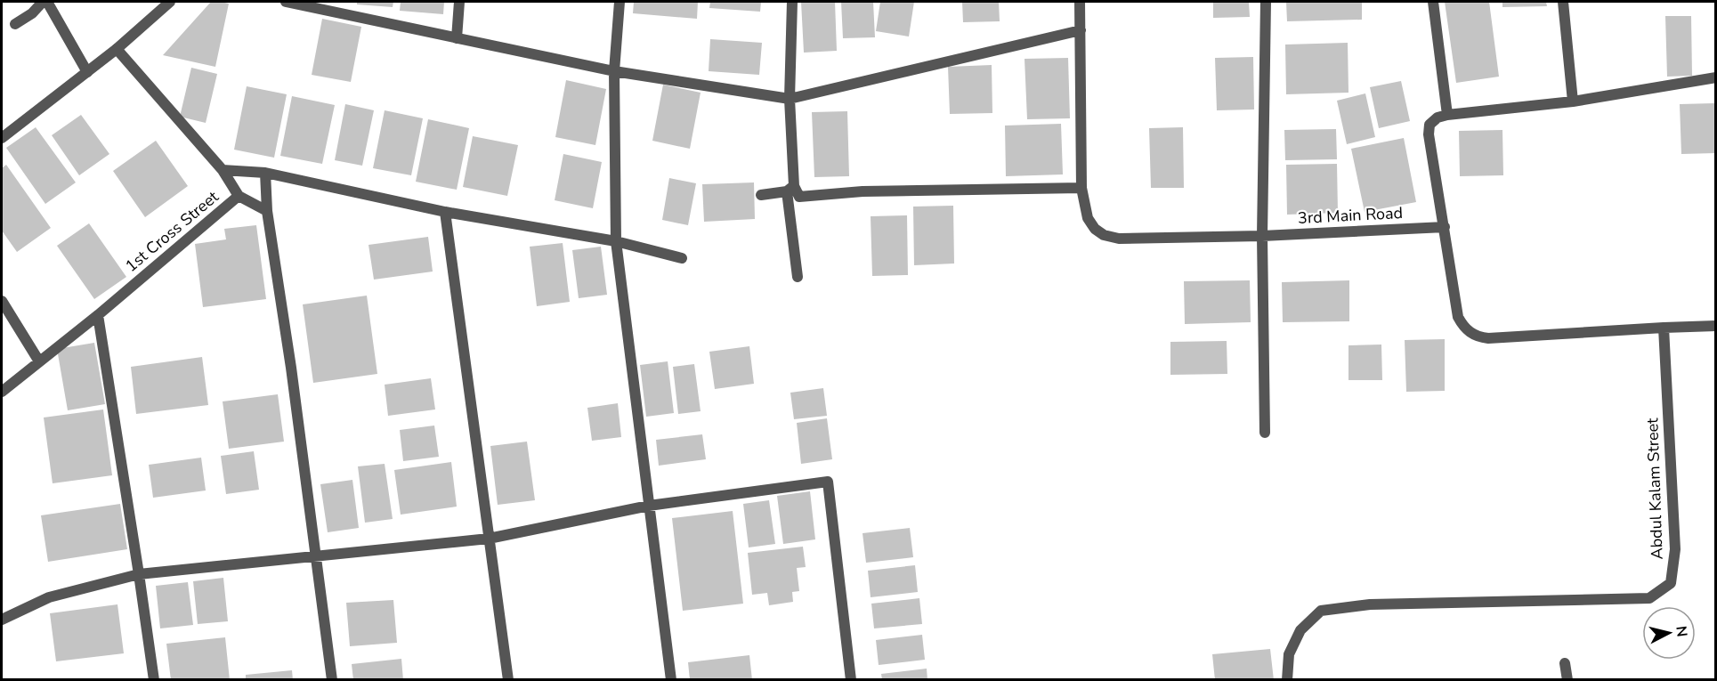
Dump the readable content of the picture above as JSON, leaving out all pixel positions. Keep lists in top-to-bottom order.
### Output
{
  "streets": {
    "street": ["3rd Main Road", "1st Cross Street", "Abdul Kalam Street"]
  },
  "north": "right"
}
